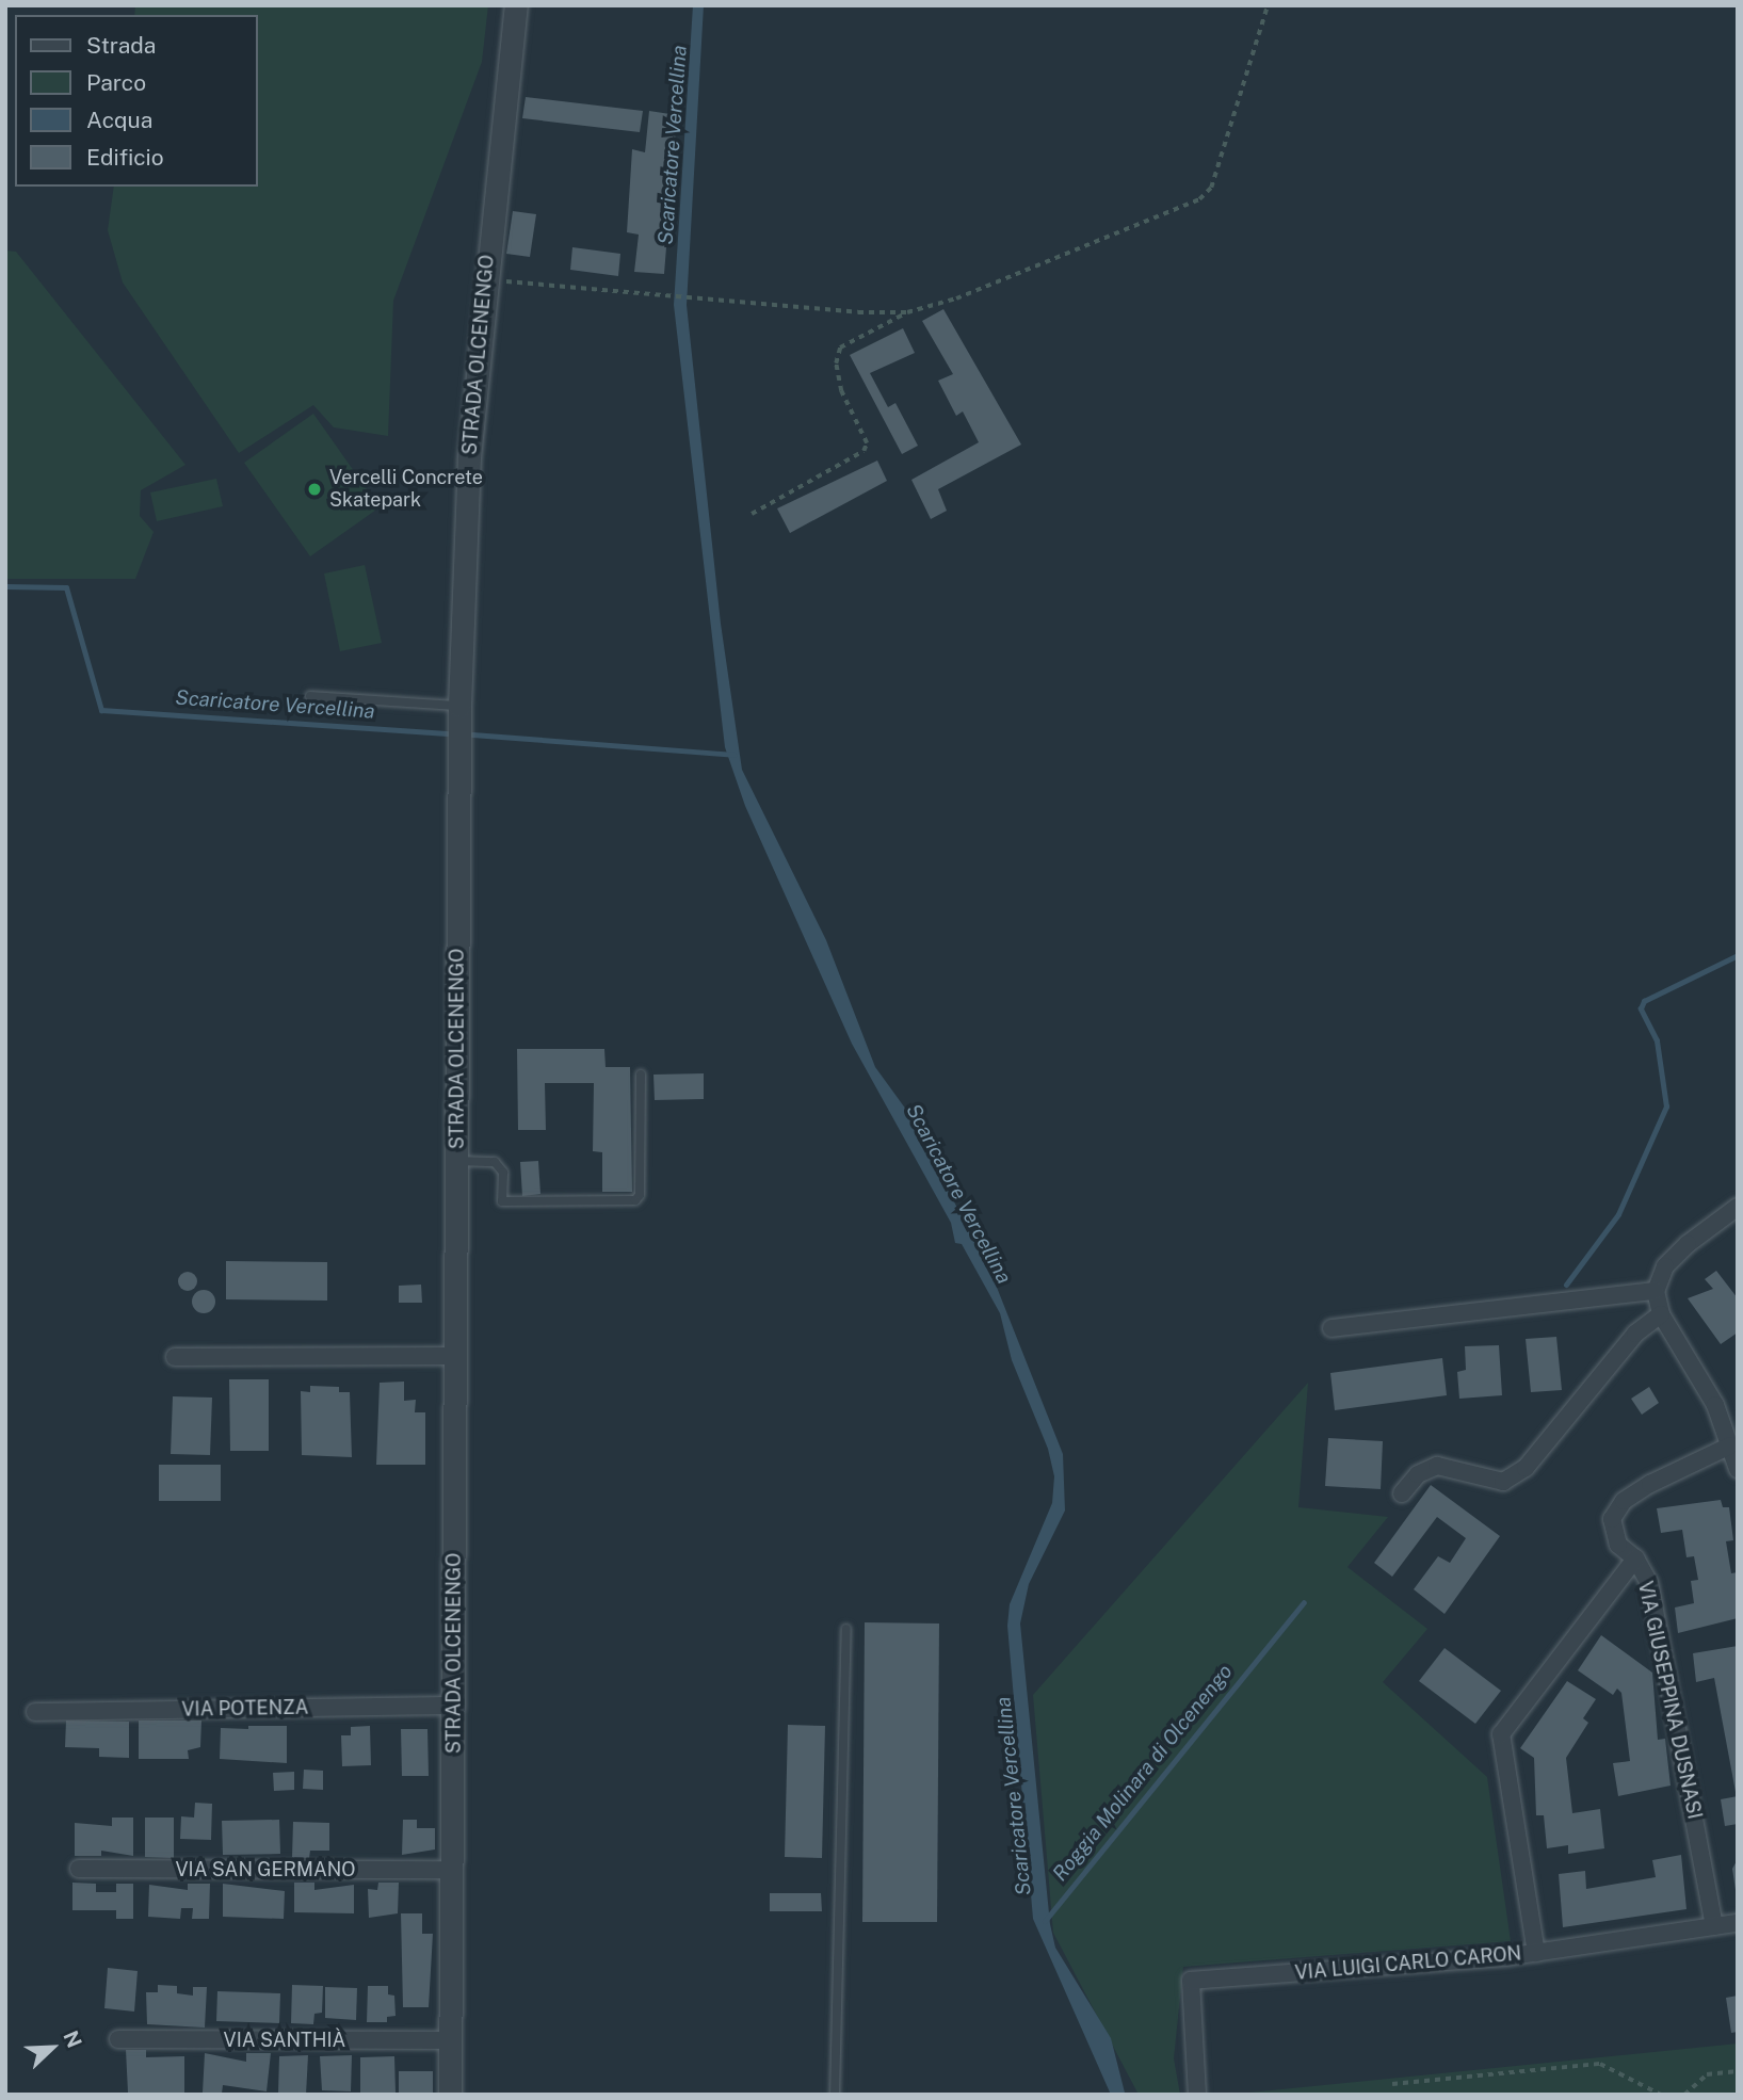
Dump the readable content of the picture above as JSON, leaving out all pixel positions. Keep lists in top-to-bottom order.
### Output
{
  "streets": {
    "street": [
      "STRADA OLCENENGO",
      "VIA GIUSEPPINA DUSNASI",
      "VIA POTENZA",
      "VIA SAN GERMANO",
      "VIA LUIGI CARLO CARON",
      "VIA SANTHIÀ"
    ]
  },
  "crossings": [
    ["STRADA OLCENENGO", "VIA POTENZA"],
    ["STRADA OLCENENGO", "VIA SAN GERMANO"],
    ["STRADA OLCENENGO", "VIA SANTHIÀ"],
    ["VIA GIUSEPPINA DUSNASI", "VIA LUIGI CARLO CARON"]
  ],
  "water": ["Scaricatore Vercellina", "Roggia Molinara di Olcenengo"],
  "places": ["Vercelli Concrete Skatepark"],
  "legend": [
    "Strada",
    "Parco",
    "Acqua",
    "Edificio"
  ],
  "north": "top right"
}
